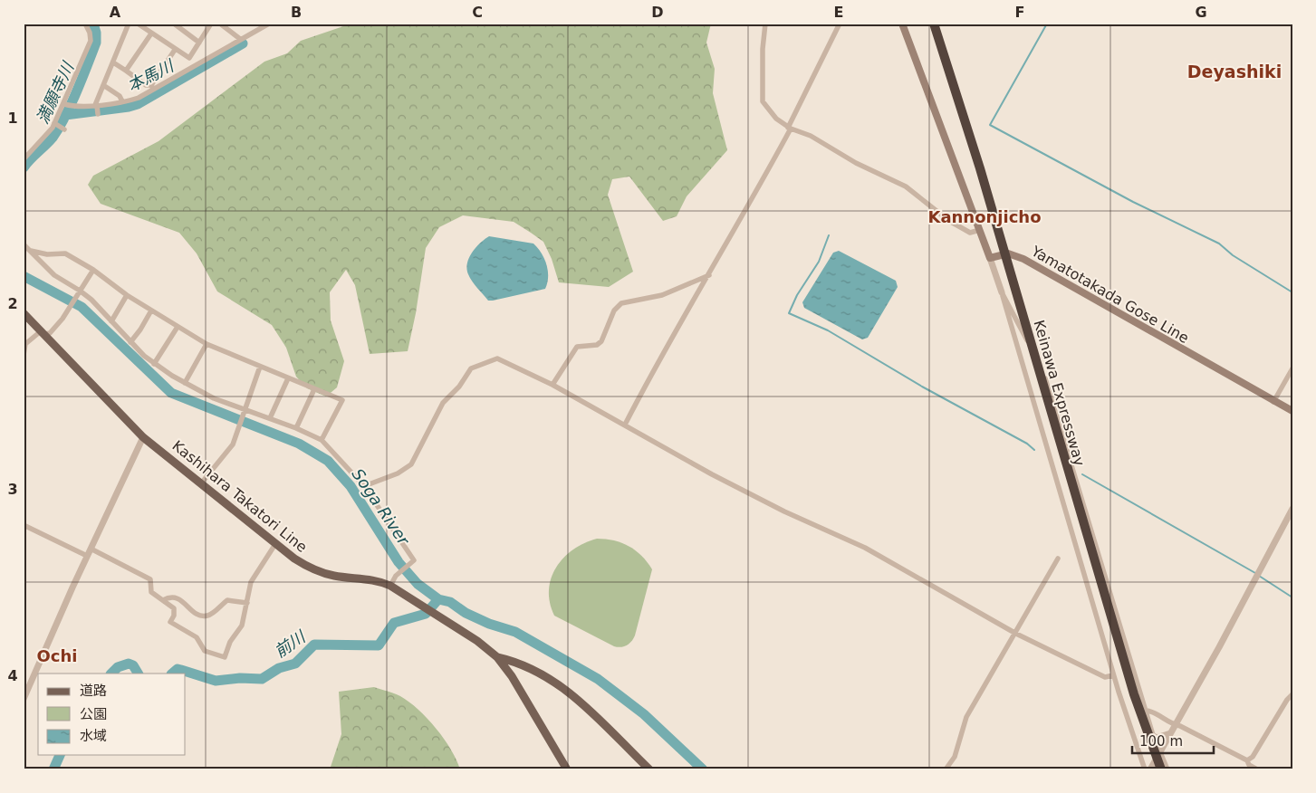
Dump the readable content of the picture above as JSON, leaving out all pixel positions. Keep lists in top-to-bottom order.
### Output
{
  "streets": {
    "highway": ["Keinawa Expressway"],
    "main road": ["Yamatotakada Gose Line", "Kashihara Takatori Line"]
  },
  "districts": ["Deyashiki", "Kannonjicho", "Ochi"],
  "water": [
    "本馬川",
    "満願寺川",
    "Soga River",
    "前川"
  ],
  "legend": ["道路", "公園", "水域"],
  "scale_bar": "100 m",
  "grid": {
    "columns": [
      "A",
      "B",
      "C",
      "D",
      "E",
      "F",
      "G"
    ],
    "rows": [
      "1",
      "2",
      "3",
      "4"
    ]
  }
}
